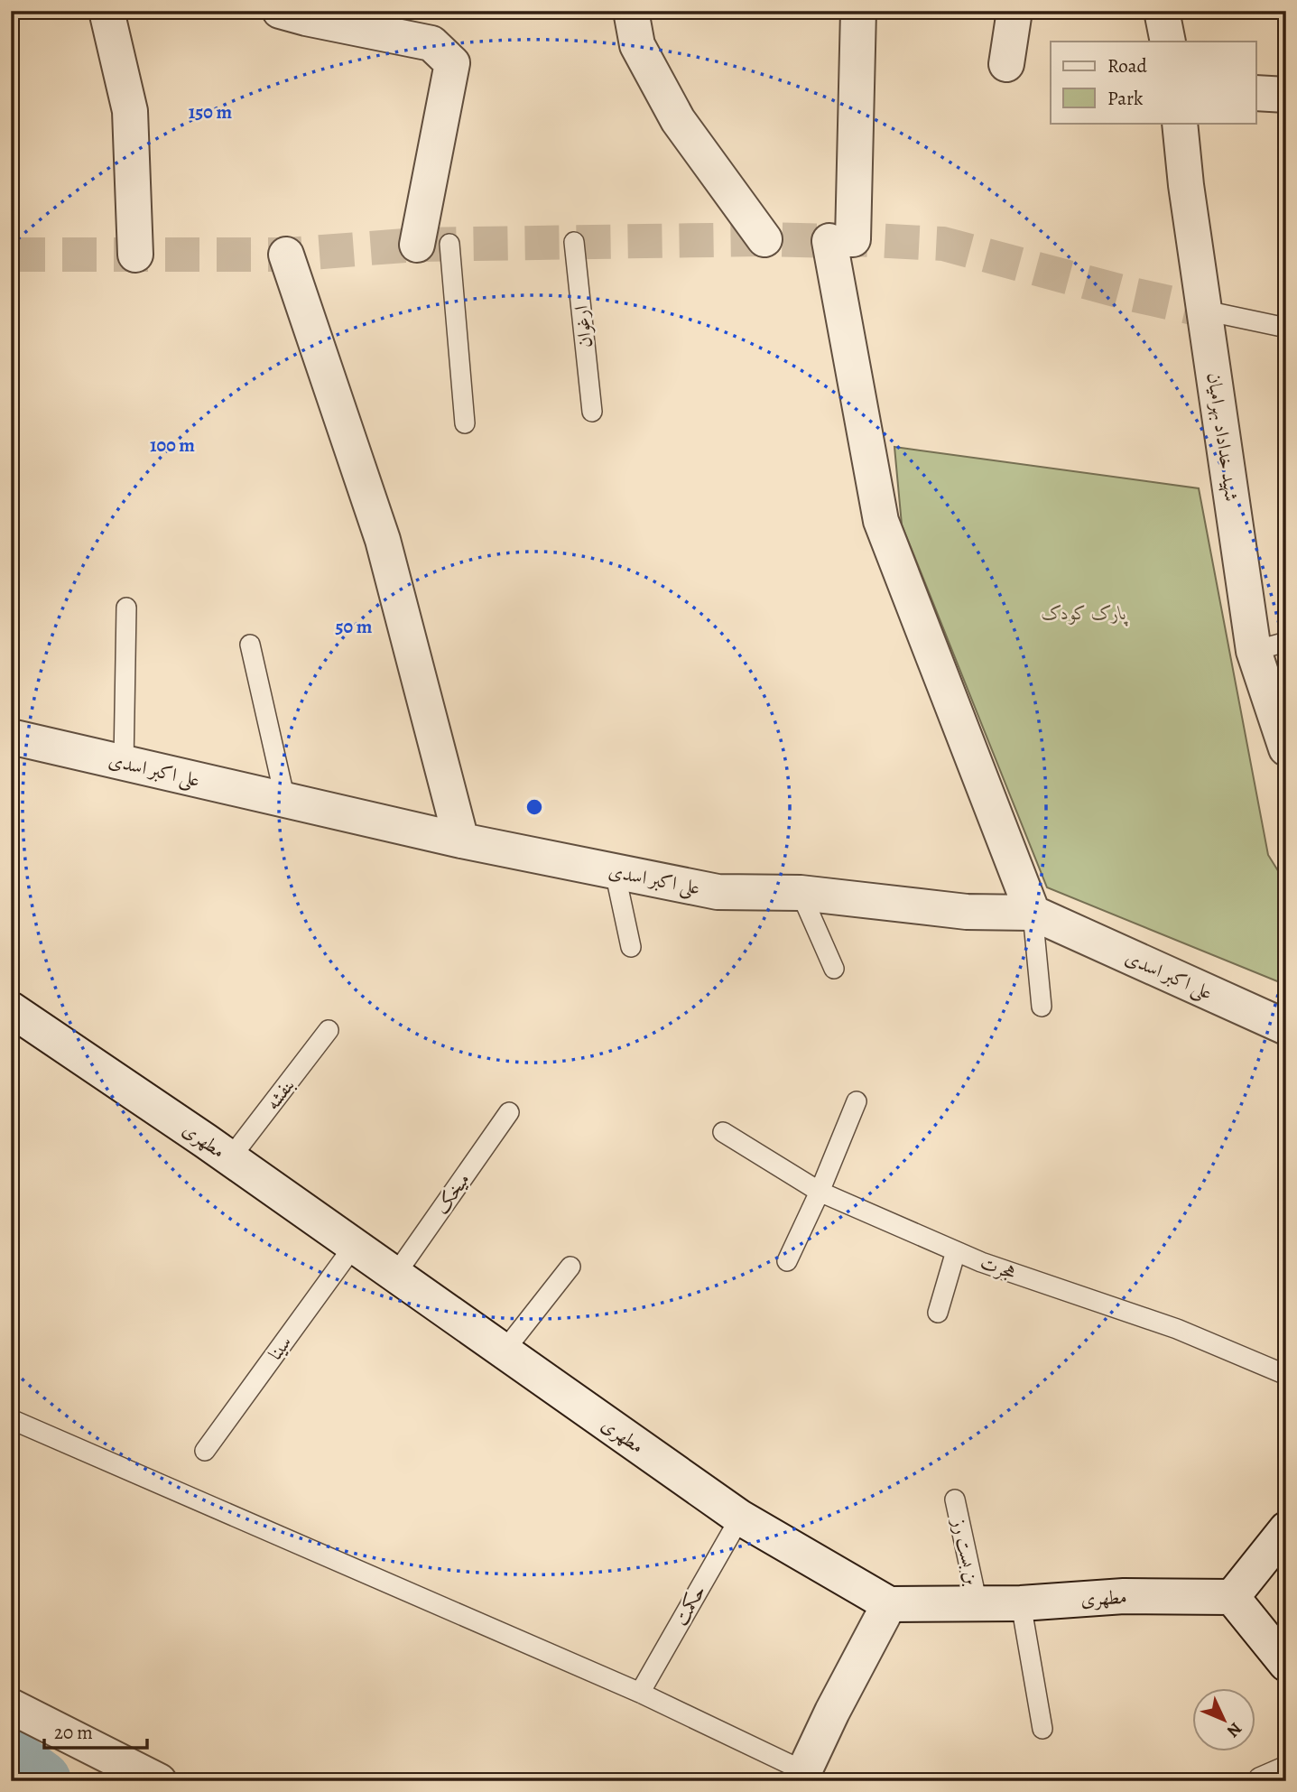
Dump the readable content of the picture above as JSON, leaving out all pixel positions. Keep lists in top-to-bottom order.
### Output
{
  "streets": {
    "street": ["شهید خداداد بهرامیان", "علی اکبر اسدی", "مطهری"],
    "lane": [
      "ارغوان",
      "بنفشه",
      "میخک",
      "هجرت",
      "سینا",
      "بن بست رز",
      "حکمت"
    ]
  },
  "crossings": [
    ["بنفشه", "مطهری"],
    ["مطهری", "میخک"],
    ["مطهری", "سینا"],
    ["مطهری", "بن بست رز"],
    ["مطهری", "حکمت"]
  ],
  "parks": ["پارک کودک"],
  "legend": ["Road", "Park"],
  "scale_bar": "20 m",
  "north": "bottom right",
  "rings": ["150 m", "100 m", "50 m"]
}
